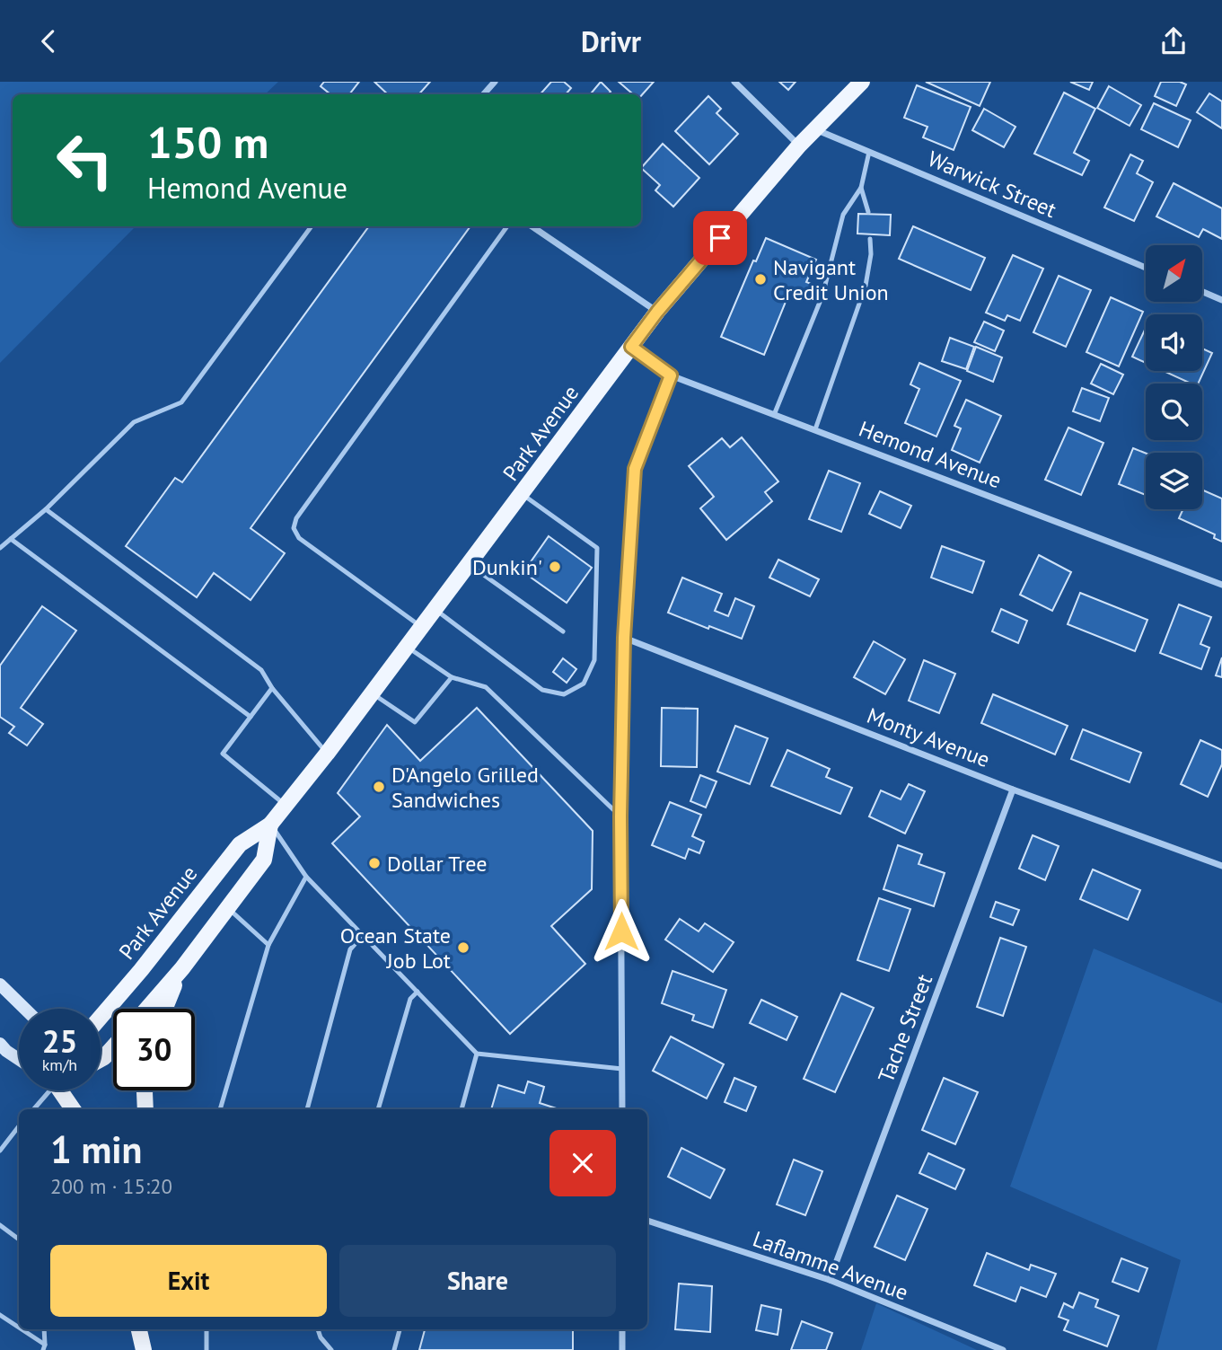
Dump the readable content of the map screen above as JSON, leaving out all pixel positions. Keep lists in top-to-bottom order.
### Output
{
  "streets": {
    "main road": ["Park Avenue"],
    "street": [
      "Warwick Street",
      "Hemond Avenue",
      "Monty Avenue",
      "Tache Street",
      "Laflamme Avenue"
    ]
  },
  "crossings": [
    ["Warwick Street", "Park Avenue"],
    ["Park Avenue", "Hemond Avenue"],
    ["Monty Avenue", "Tache Street"],
    ["Tache Street", "Laflamme Avenue"]
  ],
  "places": [
    "Navigant Credit Union",
    "Dunkin'",
    "D'Angelo Grilled Sandwiches",
    "Dollar Tree",
    "Ocean State Job Lot"
  ],
  "north": "top right",
  "page": {
    "header": "Drivr",
    "turn": ["150 m", "Hemond Avenue"],
    "speed": "25 km/h",
    "limit": "30",
    "heading": ["1 min", "200 m · 15:20"],
    "buttons": ["Exit", "Share"]
  }
}
